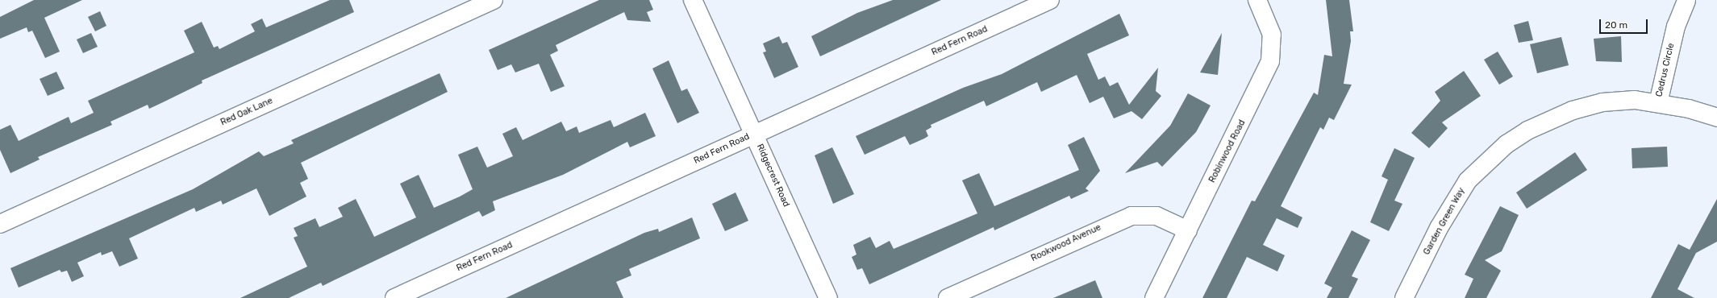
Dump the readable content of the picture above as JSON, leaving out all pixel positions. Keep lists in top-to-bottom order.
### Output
{
  "streets": {
    "street": [
      "Red Fern Road",
      "Cedrus Circle",
      "Red Oak Lane",
      "Robinwood Road",
      "Ridgecrest Road",
      "Garden Green Way",
      "Rookwood Avenue"
    ]
  },
  "crossings": [
    ["Red Fern Road", "Ridgecrest Road"],
    ["Cedrus Circle", "Garden Green Way"],
    ["Robinwood Road", "Rookwood Avenue"]
  ],
  "scale_bar": "20 m"
}
